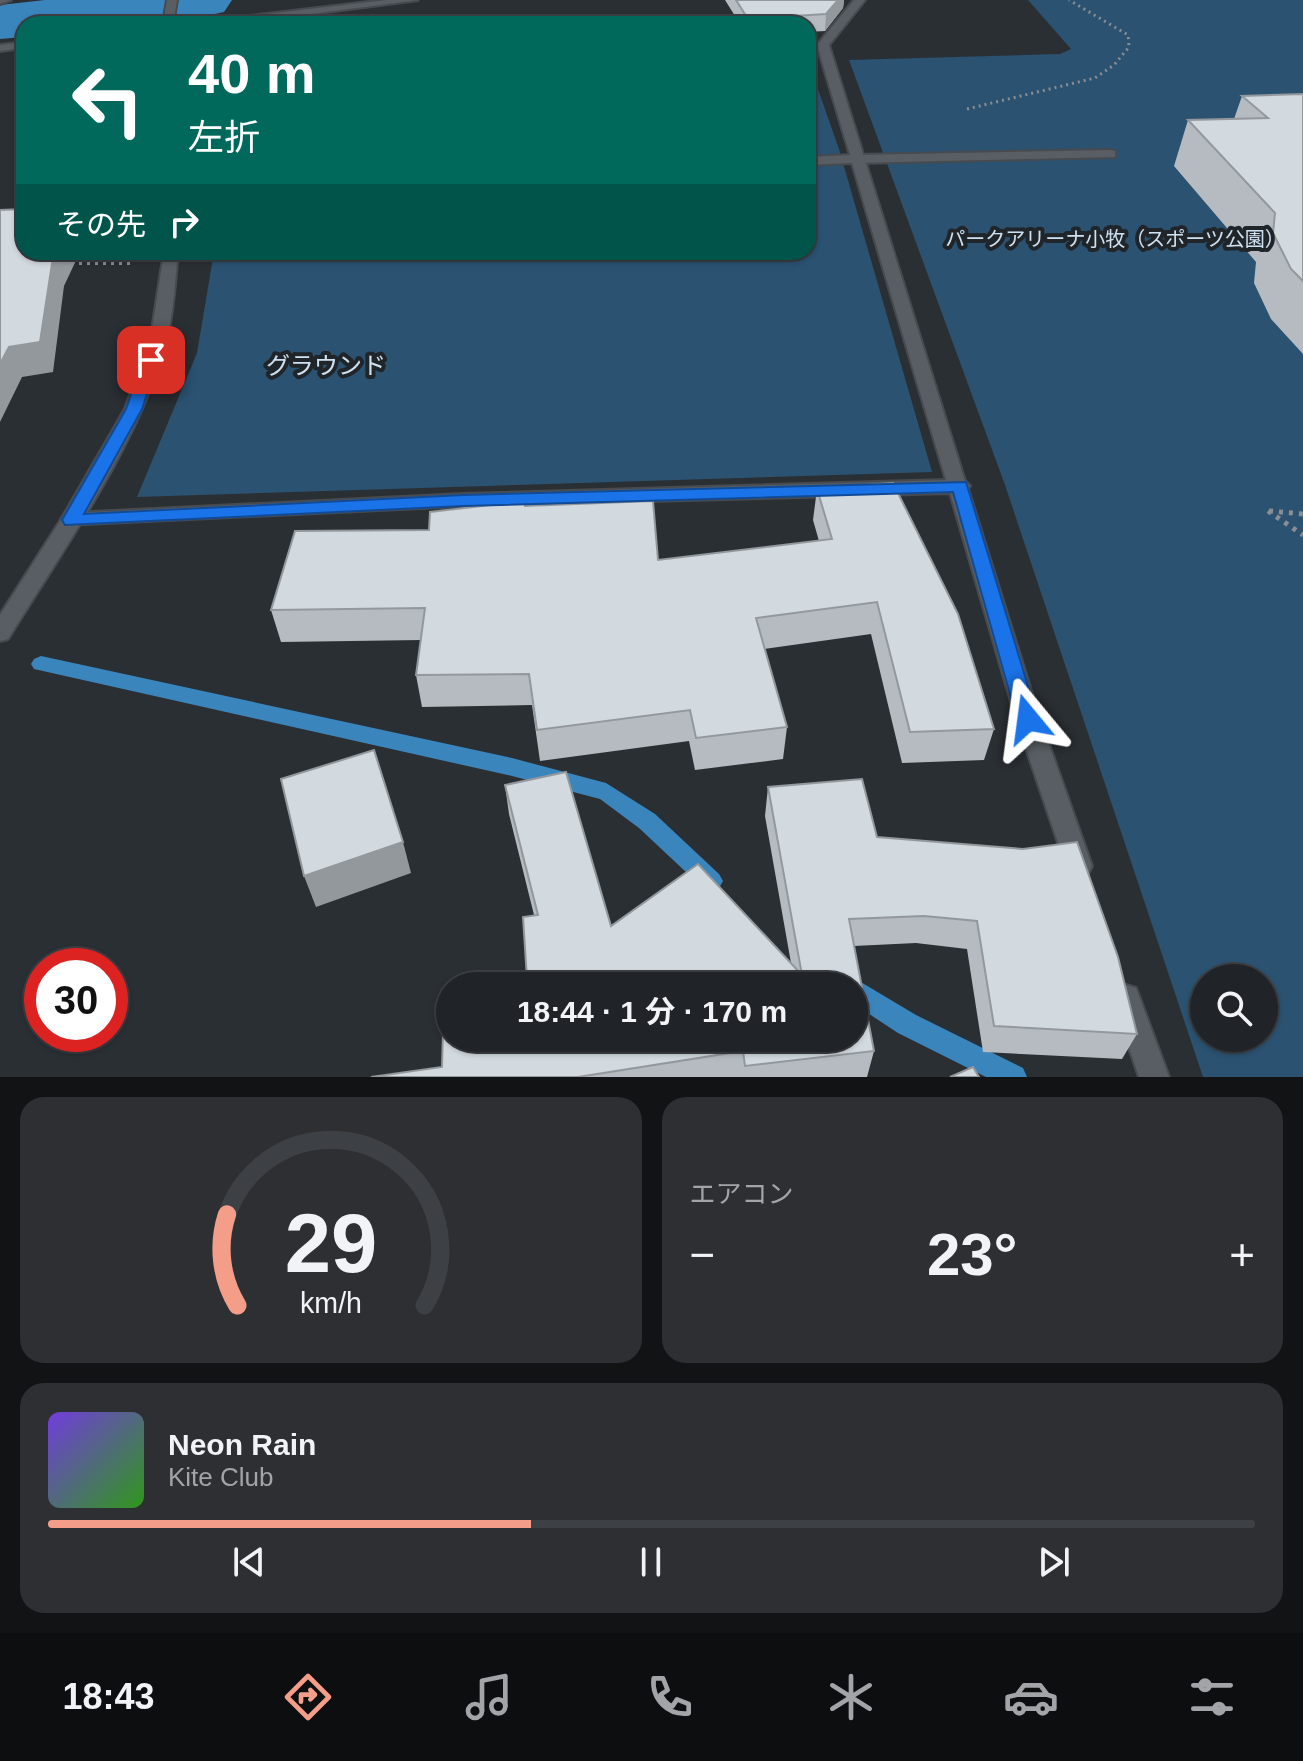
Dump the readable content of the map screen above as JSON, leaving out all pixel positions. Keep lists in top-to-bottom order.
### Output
{
  "parks": ["パークアリーナ小牧（スポーツ公園）", "グラウンド"],
  "page": {
    "turn": ["40 m", "左折"],
    "then": "その先",
    "limit": "30",
    "trip": "18:44 · 1 分 · 170 m",
    "tile": "エアコン",
    "heat": ["−", "23°", "+"],
    "song": ["Neon Rain", "Kite Club"],
    "tabs": "18:43",
    "gauge": ["29", "km/h"]
  }
}
